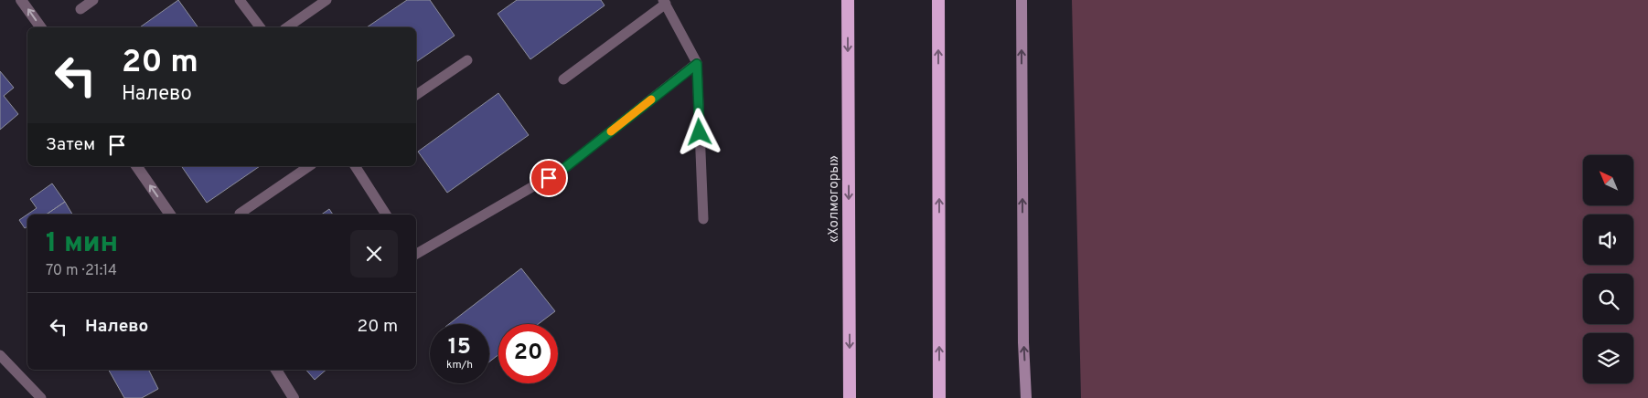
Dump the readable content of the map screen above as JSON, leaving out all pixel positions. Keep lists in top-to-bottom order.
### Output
{
  "streets": {
    "highway": ["«Холмогоры»"]
  },
  "north": "top left",
  "page": {
    "turn": ["20 m", "Налево"],
    "then": "Затем",
    "heading": ["1 мин", "70 m · 21:14"],
    "list": [
      {
        "name": "Налево",
        "value": "20 m"
      }
    ],
    "speed": "15 km/h",
    "limit": "20"
  }
}
